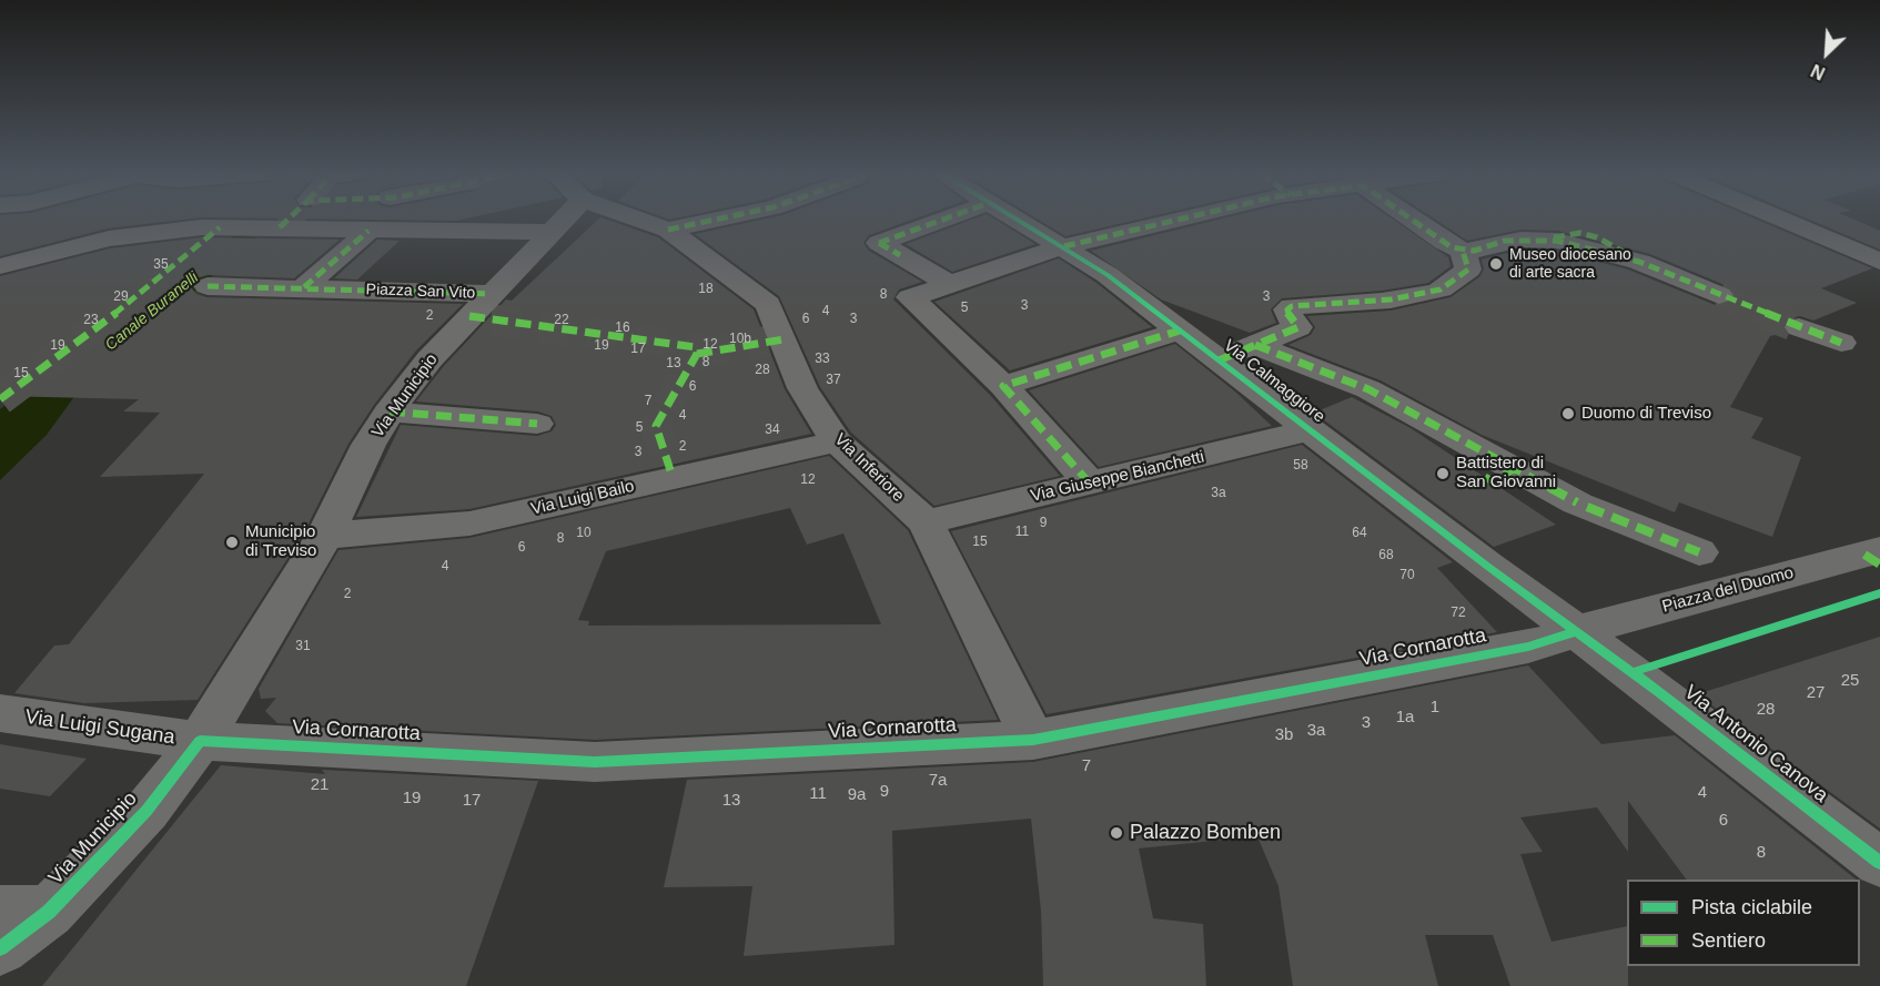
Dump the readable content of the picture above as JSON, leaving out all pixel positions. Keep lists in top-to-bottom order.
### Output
{
  "streets": {
    "street": [
      "Piazza San Vito",
      "Via Calmaggiore",
      "Via Municipio",
      "Via Inferiore",
      "Via Giuseppe Bianchetti",
      "Via Luigi Bailo",
      "Piazza del Duomo",
      "Via Cornarotta",
      "Via Luigi Sugana",
      "Via Antonio Canova"
    ]
  },
  "crossings": [
    ["Piazza San Vito", "Via Municipio"],
    ["Via Calmaggiore", "Via Giuseppe Bianchetti"],
    ["Via Calmaggiore", "Piazza del Duomo"],
    ["Via Calmaggiore", "Via Cornarotta"],
    ["Via Calmaggiore", "Via Antonio Canova"],
    ["Via Municipio", "Via Luigi Bailo"],
    ["Via Municipio", "Via Cornarotta"],
    ["Via Municipio", "Via Luigi Sugana"],
    ["Via Inferiore", "Via Giuseppe Bianchetti"],
    ["Via Inferiore", "Via Luigi Bailo"],
    ["Via Inferiore", "Via Cornarotta"],
    ["Piazza del Duomo", "Via Cornarotta"],
    ["Piazza del Duomo", "Via Antonio Canova"],
    ["Via Cornarotta", "Via Luigi Sugana"],
    ["Via Cornarotta", "Via Antonio Canova"]
  ],
  "water": ["Canale Buranelli"],
  "places": [
    "Museo diocesano di arte sacra",
    "Duomo di Treviso",
    "Battistero di San Giovanni",
    "Municipio di Treviso",
    "Palazzo Bomben"
  ],
  "house_numbers": [
    "35",
    "18",
    "8",
    "29",
    "3",
    "3",
    "5",
    "4",
    "2",
    "6",
    "3",
    "23",
    "22",
    "16",
    "10b",
    "12",
    "19",
    "19",
    "17",
    "33",
    "8",
    "13",
    "28",
    "15",
    "37",
    "6",
    "7",
    "4",
    "5",
    "34",
    "2",
    "3",
    "58",
    "12",
    "3a",
    "9",
    "11",
    "10",
    "64",
    "8",
    "15",
    "6",
    "68",
    "4",
    "70",
    "2",
    "72",
    "31",
    "25",
    "27",
    "1",
    "28",
    "1a",
    "3",
    "3a",
    "3b",
    "7",
    "7a",
    "21",
    "9",
    "4",
    "11",
    "9a",
    "19",
    "17",
    "13",
    "6",
    "8"
  ],
  "legend": ["Pista ciclabile", "Sentiero"],
  "north": "bottom left"
}
